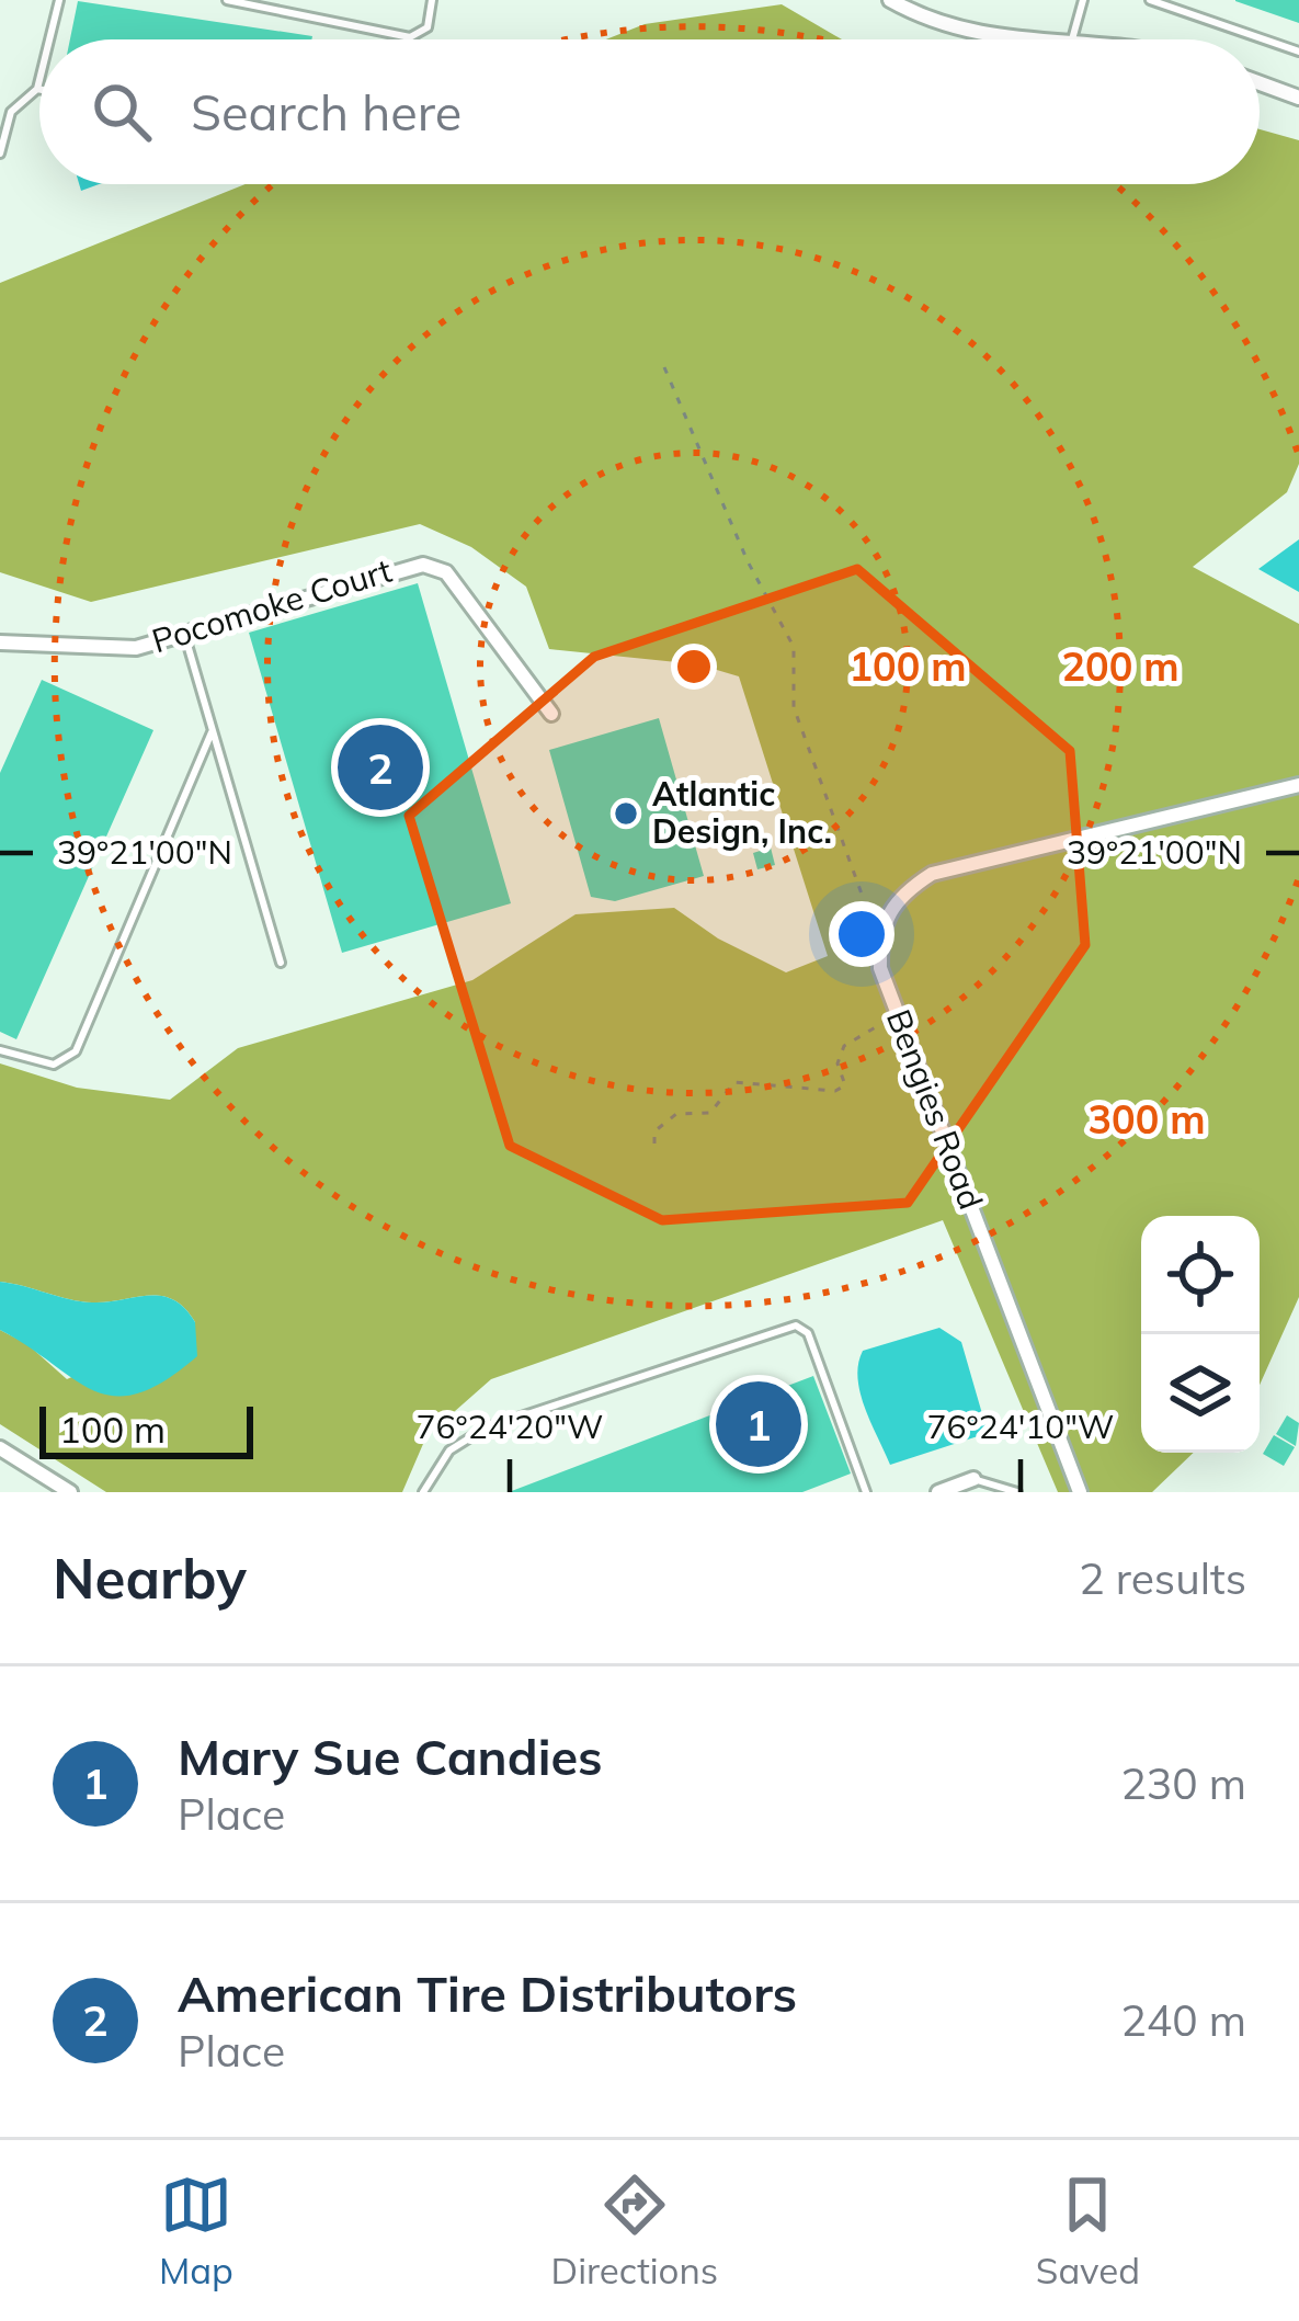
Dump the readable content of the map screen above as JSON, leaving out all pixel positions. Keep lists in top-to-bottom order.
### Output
{
  "streets": {
    "street": ["Pocomoke Court", "Bengies Road"]
  },
  "places": ["Atlantic Design, Inc."],
  "scale_bar": "100 m",
  "page": {
    "search": "Search here",
    "pins": ["2", "1"],
    "scale": "100 m",
    "heading": ["Nearby", "2 results"],
    "list": [
      {
        "mark": "1",
        "name": "Mary Sue Candies",
        "note": "Place",
        "value": "230 m"
      },
      {
        "mark": "2",
        "name": "American Tire Distributors",
        "note": "Place",
        "value": "240 m"
      }
    ],
    "nav": ["Map", "Directions", "Saved"]
  },
  "coordinates": ["39°21'00\"N", "76°24'20\"W", "76°24'10\"W"],
  "rings": ["100 m", "200 m", "300 m"]
}
